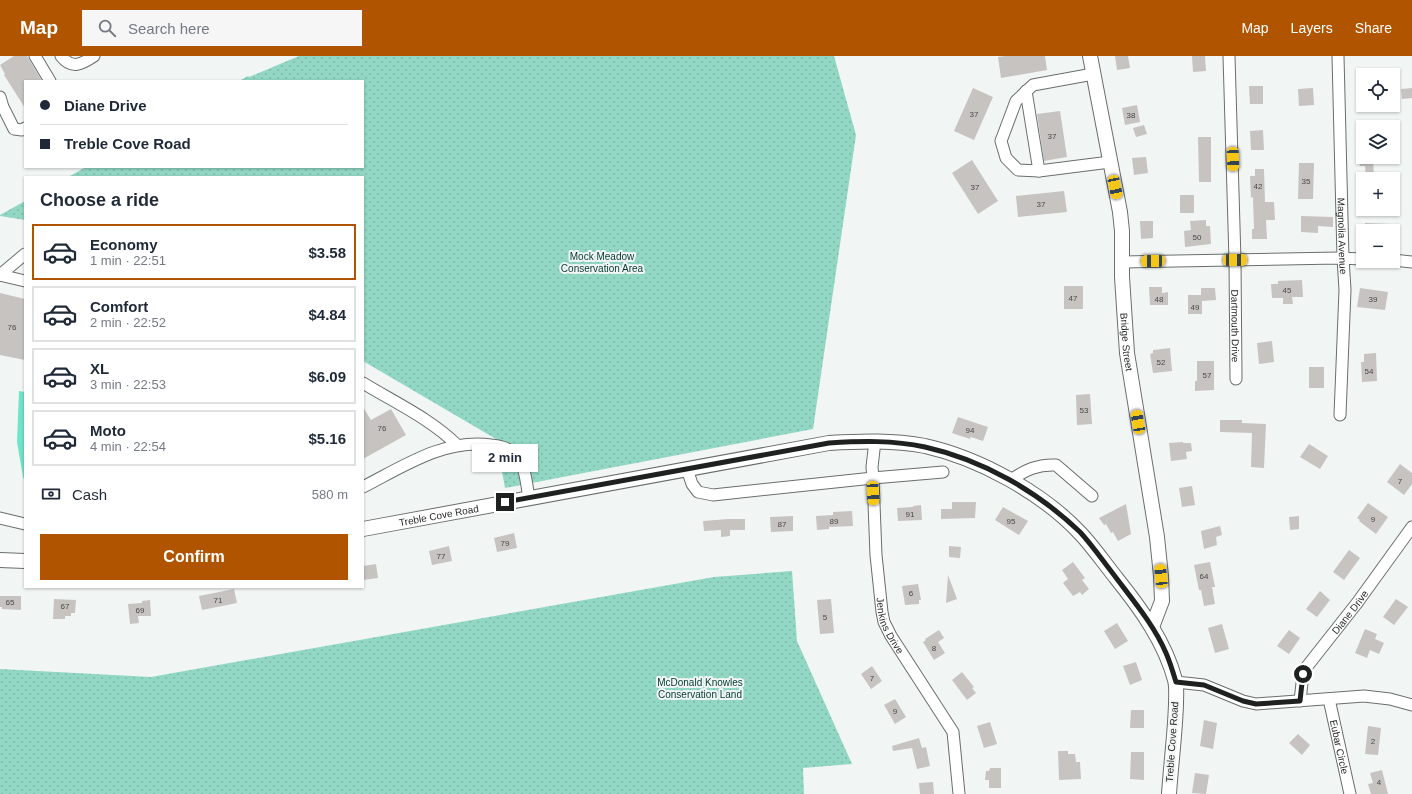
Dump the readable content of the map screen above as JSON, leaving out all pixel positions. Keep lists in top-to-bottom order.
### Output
{
  "streets": {
    "main road": ["Bridge Street", "Treble Cove Road"],
    "street": [
      "Magnolia Avenue",
      "Dartmouth Drive",
      "Diane Drive",
      "Jenkins Drive",
      "Eubar Circle"
    ]
  },
  "crossings": [
    ["Bridge Street", "Treble Cove Road"],
    ["Treble Cove Road", "Jenkins Drive"]
  ],
  "parks": ["Mock Meadow Conservation Area", "McDonald Knowles Conservation Land"],
  "house_numbers": [
    "37",
    "38",
    "37",
    "35",
    "42",
    "37",
    "37",
    "50",
    "45",
    "47",
    "48",
    "39",
    "49",
    "76",
    "52",
    "54",
    "57",
    "53",
    "76",
    "94",
    "7",
    "91",
    "9",
    "89",
    "95",
    "87",
    "79",
    "77",
    "64",
    "6",
    "71",
    "65",
    "67",
    "69",
    "5",
    "8",
    "7",
    "9",
    "2",
    "4"
  ],
  "page": {
    "header": "Map",
    "search": "Search here",
    "nav": ["Map", "Layers", "Share"],
    "map_buttons": ["+", "−"],
    "banner": ["Diane Drive", "Treble Cove Road"],
    "heading": "Choose a ride",
    "list": [
      {
        "name": "Economy",
        "note": "1 min · 22:51",
        "value": "$3.58"
      },
      {
        "name": "Comfort",
        "note": "2 min · 22:52",
        "value": "$4.84"
      },
      {
        "name": "XL",
        "note": "3 min · 22:53",
        "value": "$6.09"
      },
      {
        "name": "Moto",
        "note": "4 min · 22:54",
        "value": "$5.16"
      }
    ],
    "bubble": "2 min",
    "pay": ["Cash", "580 m"],
    "buttons": "Confirm"
  }
}
